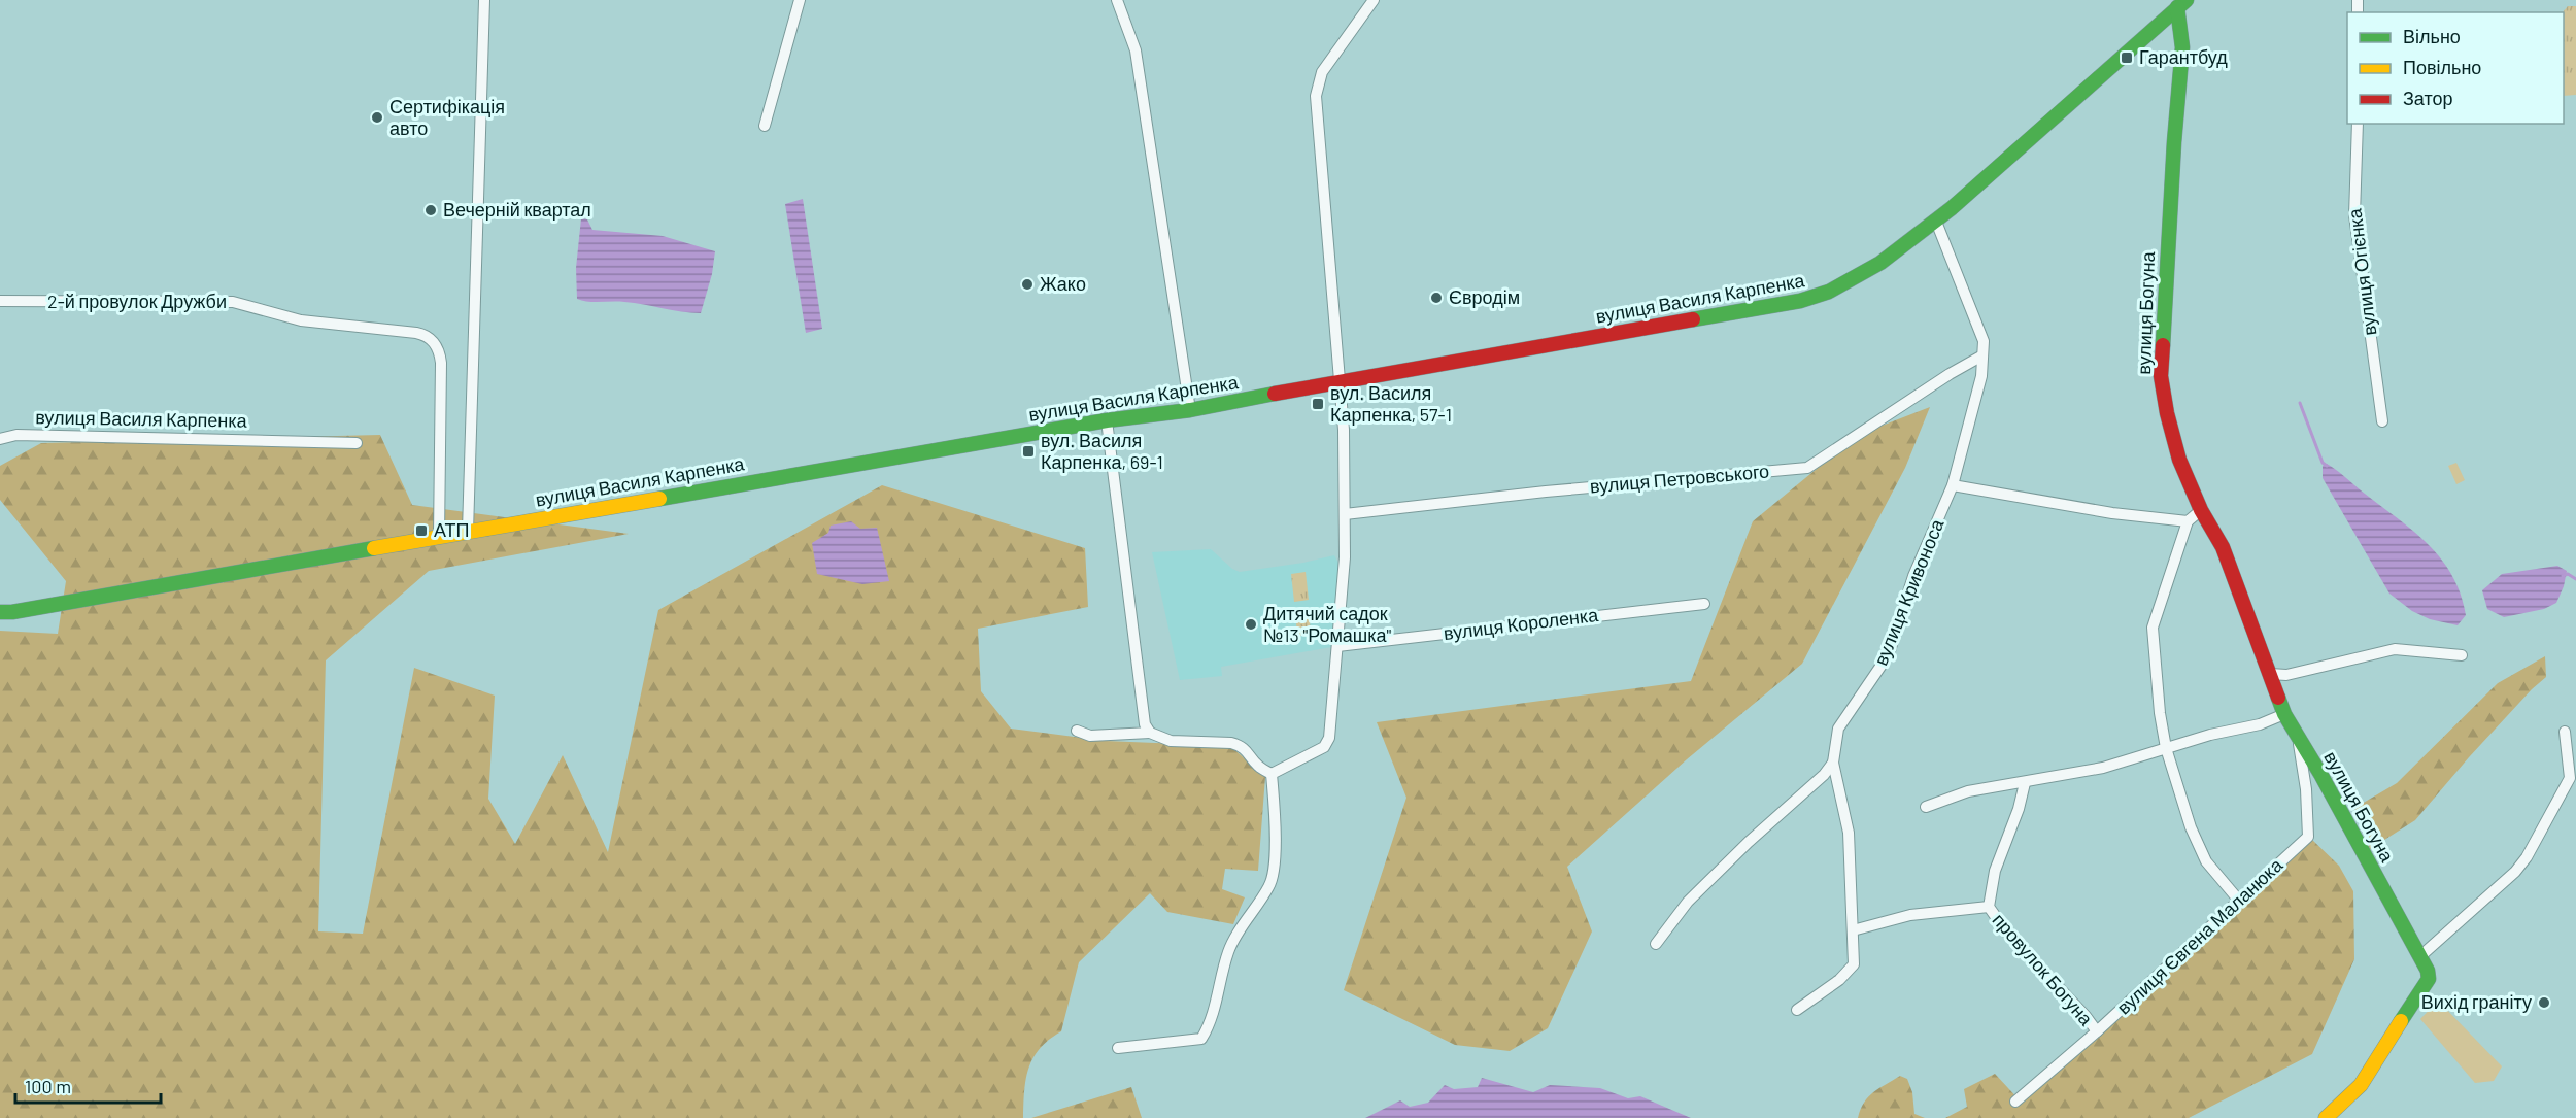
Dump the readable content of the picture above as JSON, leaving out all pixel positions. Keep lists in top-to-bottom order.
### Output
{
  "streets": {
    "street": [
      "вулиця Огієнка",
      "вулиця Василя Карпенка",
      "2-й провулок Дружби",
      "вулиця Богуна",
      "вулиця Петровського",
      "вулиця Кривоноса",
      "вулиця Короленка",
      "вулиця Євгена Маланюка",
      "провулок Богуна"
    ]
  },
  "crossings": [
    ["вулиця Василя Карпенка", "2-й провулок Дружби"],
    ["вулиця Василя Карпенка", "вулиця Богуна"],
    ["вулиця Василя Карпенка", "вулиця Кривоноса"],
    ["вулиця Богуна", "вулиця Євгена Маланюка"],
    ["вулиця Петровського", "вулиця Кривоноса"],
    ["вулиця Кривоноса", "провулок Богуна"],
    ["вулиця Євгена Маланюка", "провулок Богуна"]
  ],
  "places": {
    "transit": [
      "Гарантбуд",
      "вул. Василя Карпенка, 57-1",
      "вул. Василя Карпенка, 69-1",
      "АТП"
    ],
    "other": [
      "Сертифікація авто",
      "Вечерній квартал",
      "Жако",
      "Євродім",
      "Дитячий садок №13 \"Ромашка\"",
      "Вихід граніту"
    ]
  },
  "legend": ["Вільно", "Повільно", "Затор"],
  "scale_bar": "100 m"
}
